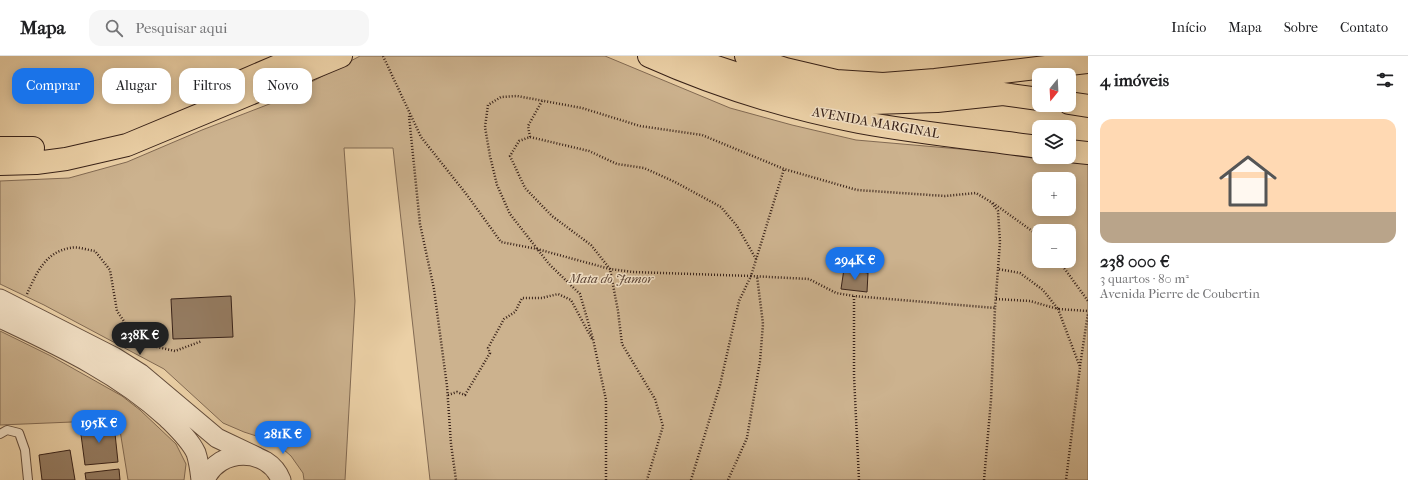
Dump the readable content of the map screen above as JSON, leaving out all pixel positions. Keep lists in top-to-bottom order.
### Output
{
  "streets": {
    "main road": ["AVENIDA MARGINAL"]
  },
  "parks": ["Mata do Jamor"],
  "north": "bottom",
  "page": {
    "header": "Mapa",
    "search": "Pesquisar aqui",
    "nav": [
      "Início",
      "Mapa",
      "Sobre",
      "Contato"
    ],
    "heading": "4 imóveis",
    "map_buttons": ["+", "−"],
    "chip": [
      "Comprar",
      "Alugar",
      "Filtros",
      "Novo"
    ],
    "list": [
      {
        "name": "238 000 €",
        "note": "3 quartos · 80 m² · Avenida Pierre de Coubertin"
      }
    ],
    "price": [
      "294K €",
      "238K €",
      "195K €",
      "281K €"
    ]
  }
}
